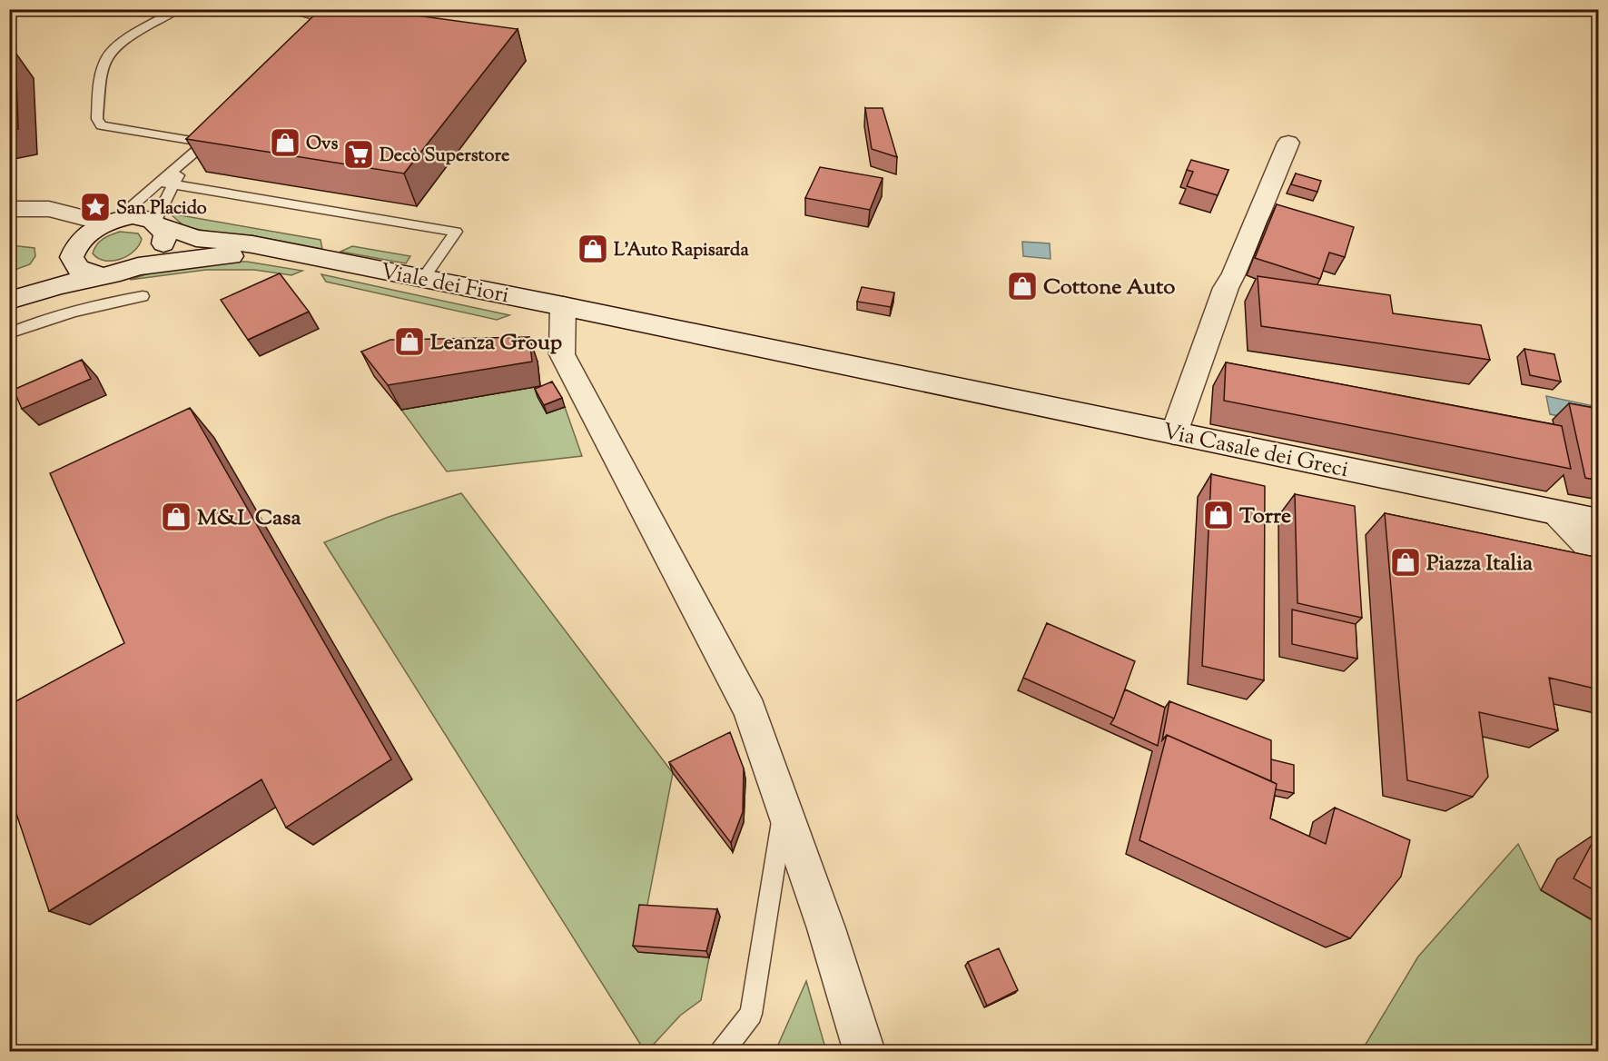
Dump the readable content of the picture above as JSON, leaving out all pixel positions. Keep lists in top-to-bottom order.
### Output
{
  "streets": {
    "street": ["Viale dei Fiori", "Via Casale dei Greci"]
  },
  "crossings": [
    ["Viale dei Fiori", "Via Casale dei Greci"]
  ],
  "places": {
    "shop": [
      "Ovs",
      "L'Auto Rapisarda",
      "Cottone Auto",
      "Leanza Group",
      "Torre",
      "M&L Casa",
      "Piazza Italia"
    ],
    "supermarket": ["Decò Superstore"],
    "place": ["San Placido"]
  }
}
